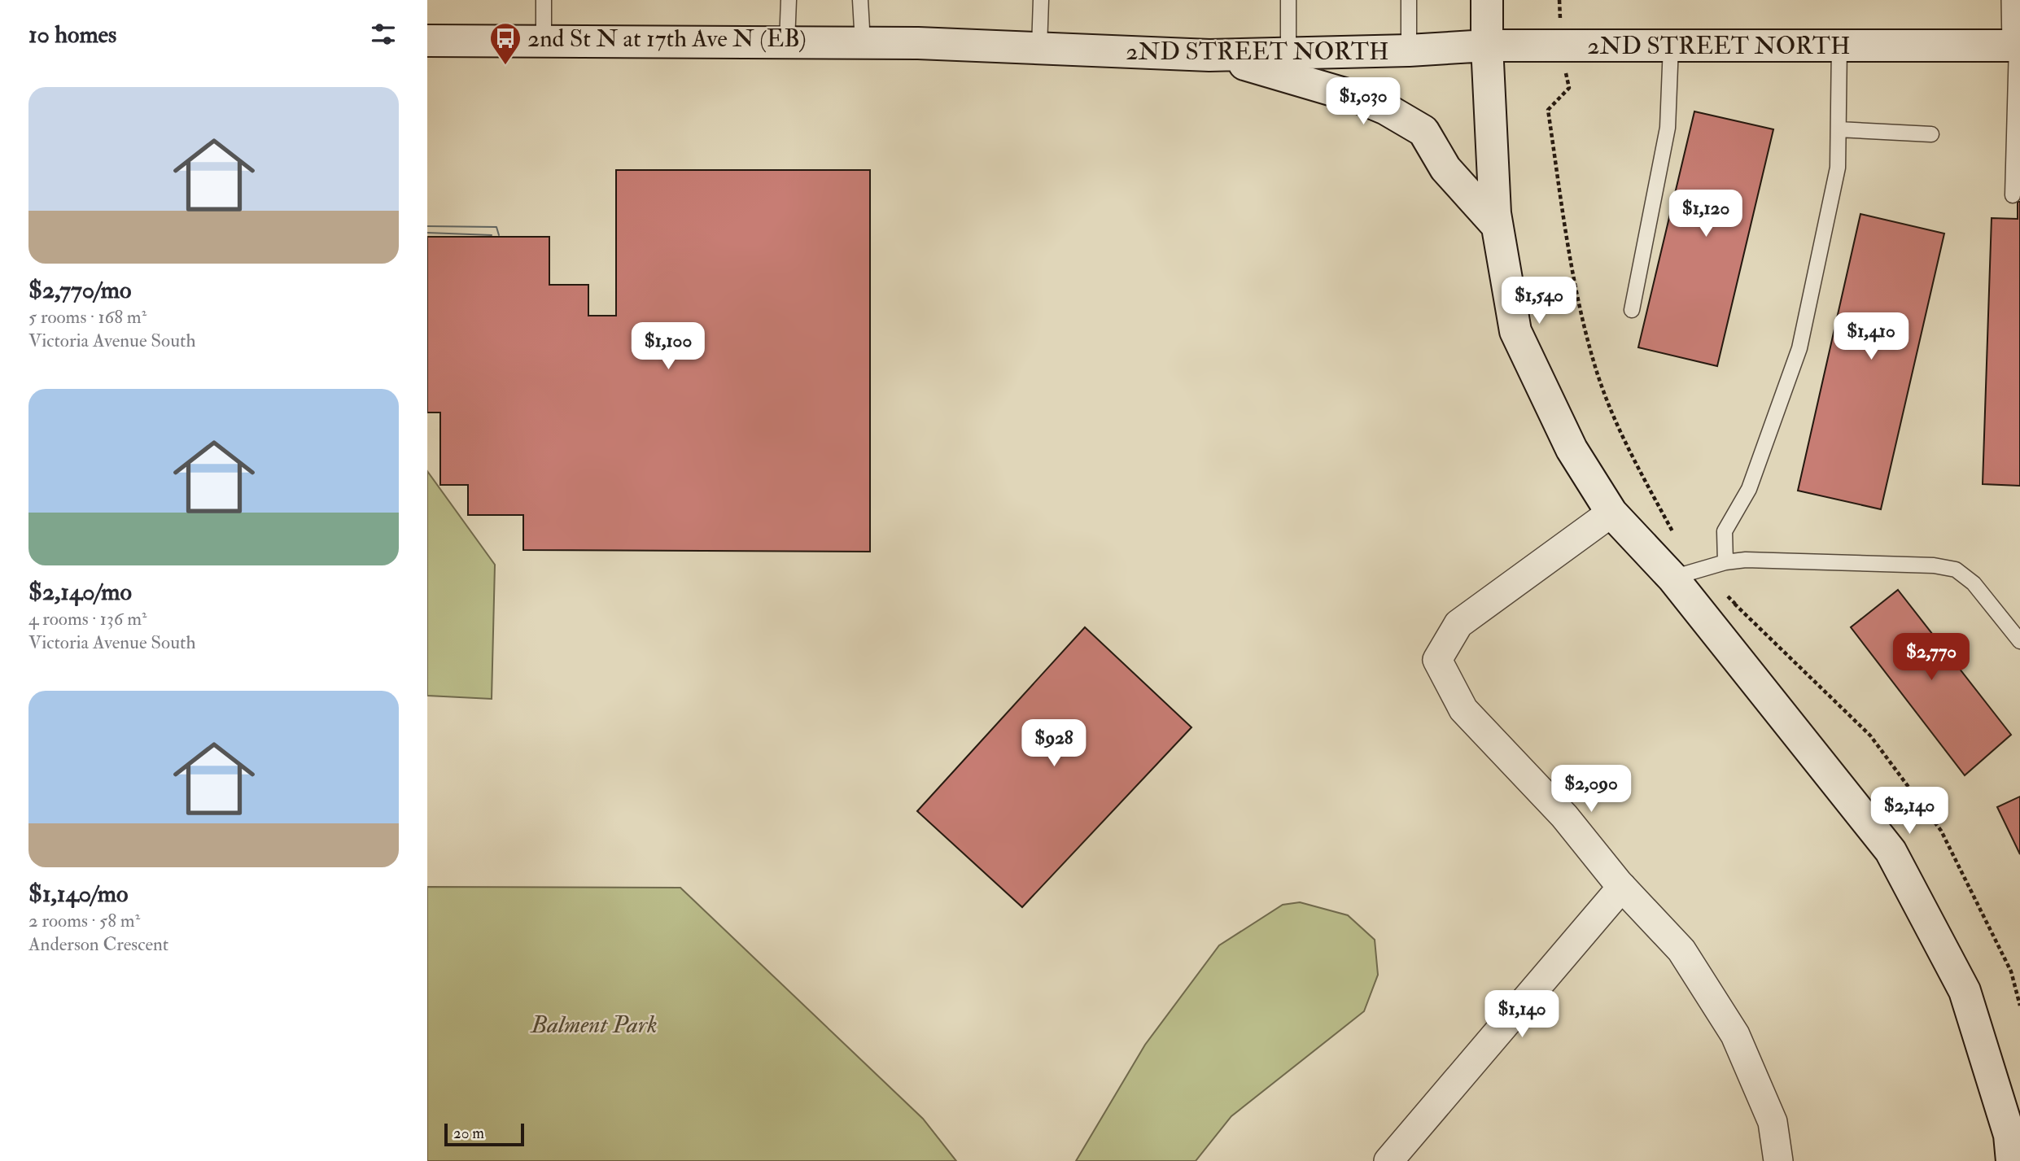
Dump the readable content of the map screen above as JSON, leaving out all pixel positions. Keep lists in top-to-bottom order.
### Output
{
  "streets": {
    "main road": ["2ND STREET NORTH"]
  },
  "parks": ["Balment Park"],
  "places": {
    "bus stop": ["2nd St N at 17th Ave N (EB)"]
  },
  "scale_bar": "20 m",
  "page": {
    "heading": "10 homes",
    "list": [
      {
        "name": "$2,770/mo",
        "note": "5 rooms · 168 m² · Victoria Avenue South"
      },
      {
        "name": "$2,140/mo",
        "note": "4 rooms · 136 m² · Victoria Avenue South"
      },
      {
        "name": "$1,140/mo",
        "note": "2 rooms · 58 m² · Anderson Crescent"
      }
    ],
    "price": [
      "$1,030",
      "$1,120",
      "$1,540",
      "$1,410",
      "$1,100",
      "$2,770",
      "$928",
      "$2,090",
      "$2,140",
      "$1,140"
    ],
    "scale": "20 m"
  }
}
